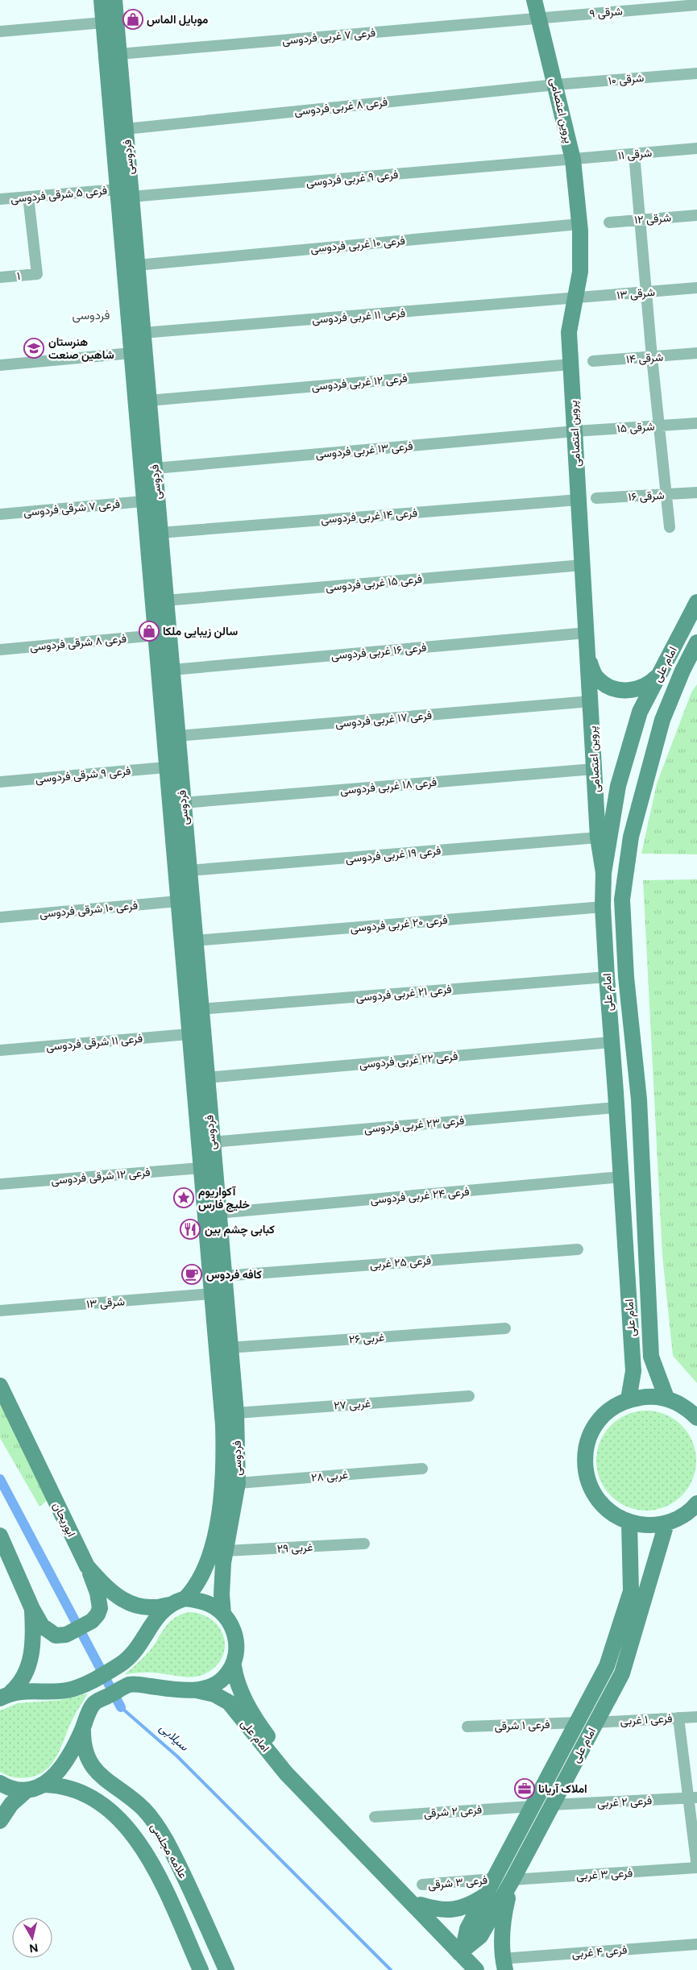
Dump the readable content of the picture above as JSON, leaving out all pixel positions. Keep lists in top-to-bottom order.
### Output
{
  "streets": {
    "main road": [
      "پروین اعتصامی",
      "فردوسی",
      "امام علی",
      "ابوریحان",
      "علامه مجلسی"
    ],
    "street": [
      "شرقی ۹",
      "فرعی ۷ غربی فردوسی",
      "شرقی ۱۰",
      "فرعی ۸ غربی فردوسی",
      "۱۱ شرقی",
      "فرعی ۹ غربی فردوسی",
      "فرعی ۵ شرقی فردوسی",
      "۱۲ شرقی",
      "فرعی ۱۰ غربی فردوسی",
      "۱",
      "۱۳ شرقی",
      "فرعی ۱۱ غربی فردوسی",
      "۱۴ شرقی",
      "فرعی ۱۲ غربی فردوسی",
      "۱۵ شرقی",
      "فرعی ۱۳ غربی فردوسی",
      "۱۶ شرقی",
      "فرعی ۷ شرقی فردوسی",
      "فرعی ۱۴ غربی فردوسی",
      "فرعی ۱۵ غربی فردوسی",
      "فرعی ۸ شرقی فردوسی",
      "فرعی ۱۶ غربی فردوسی",
      "فرعی ۱۷ غربی فردوسی",
      "فرعی ۹ شرقی فردوسی",
      "فرعی ۱۸ غربی فردوسی",
      "فرعی ۱۹ غربی فردوسی",
      "فرعی ۱۰ شرقی فردوسی",
      "فرعی ۲۰ غربی فردوسی",
      "فرعی ۲۱ غربی فردوسی",
      "فرعی ۱۱ شرقی فردوسی",
      "فرعی ۲۲ غربی فردوسی",
      "فرعی ۲۳ غربی فردوسی",
      "فرعی ۱۲ شرقی فردوسی",
      "فرعی ۲۴ غربی فردوسی",
      "فرعی ۲۵ غربی",
      "۲۶ غربی",
      "۲۷ غربی",
      "۲۸ غربی",
      "۲۹ غربی",
      "فرعی ۱ غربی",
      "فرعی ۱ شرقی",
      "فرعی ۲ غربی",
      "فرعی ۲ شرقی",
      "فرعی ۳ غربی",
      "فرعی ۳ شرقی",
      "فرعی ۴ غربی"
    ]
  },
  "crossings": [
    ["شرقی ۹", "فرعی ۷ غربی فردوسی"],
    ["شرقی ۹", "پروین اعتصامی"],
    ["فرعی ۷ غربی فردوسی", "پروین اعتصامی"],
    ["فرعی ۷ غربی فردوسی", "فردوسی"],
    ["شرقی ۱۰", "فرعی ۸ غربی فردوسی"],
    ["شرقی ۱۰", "پروین اعتصامی"],
    ["فرعی ۸ غربی فردوسی", "پروین اعتصامی"],
    ["فرعی ۸ غربی فردوسی", "فردوسی"],
    ["پروین اعتصامی", "۱۱ شرقی"],
    ["پروین اعتصامی", "فرعی ۹ غربی فردوسی"],
    ["پروین اعتصامی", "فرعی ۱۰ غربی فردوسی"],
    ["پروین اعتصامی", "۱۳ شرقی"],
    ["پروین اعتصامی", "فرعی ۱۱ غربی فردوسی"],
    ["پروین اعتصامی", "فرعی ۱۲ غربی فردوسی"],
    ["پروین اعتصامی", "۱۵ شرقی"],
    ["پروین اعتصامی", "فرعی ۱۳ غربی فردوسی"],
    ["پروین اعتصامی", "فرعی ۱۴ غربی فردوسی"],
    ["پروین اعتصامی", "فرعی ۱۵ غربی فردوسی"],
    ["پروین اعتصامی", "فرعی ۱۶ غربی فردوسی"],
    ["پروین اعتصامی", "امام علی"],
    ["پروین اعتصامی", "فرعی ۱۷ غربی فردوسی"],
    ["پروین اعتصامی", "فرعی ۱۸ غربی فردوسی"],
    ["پروین اعتصامی", "فرعی ۱۹ غربی فردوسی"],
    ["۱۱ شرقی", "فرعی ۹ غربی فردوسی"],
    ["فردوسی", "فرعی ۹ غربی فردوسی"],
    ["فردوسی", "فرعی ۵ شرقی فردوسی"],
    ["فردوسی", "فرعی ۱۰ غربی فردوسی"],
    ["فردوسی", "۱۳ شرقی"],
    ["فردوسی", "فرعی ۱۱ غربی فردوسی"],
    ["فردوسی", "فرعی ۱۲ غربی فردوسی"],
    ["فردوسی", "فرعی ۱۳ غربی فردوسی"],
    ["فردوسی", "فرعی ۷ شرقی فردوسی"],
    ["فردوسی", "فرعی ۱۴ غربی فردوسی"],
    ["فردوسی", "فرعی ۱۵ غربی فردوسی"],
    ["فردوسی", "فرعی ۸ شرقی فردوسی"],
    ["فردوسی", "فرعی ۱۶ غربی فردوسی"],
    ["فردوسی", "فرعی ۱۷ غربی فردوسی"],
    ["فردوسی", "فرعی ۹ شرقی فردوسی"],
    ["فردوسی", "فرعی ۱۸ غربی فردوسی"],
    ["فردوسی", "فرعی ۱۹ غربی فردوسی"],
    ["فردوسی", "فرعی ۱۰ شرقی فردوسی"],
    ["فردوسی", "فرعی ۲۰ غربی فردوسی"],
    ["فردوسی", "فرعی ۲۱ غربی فردوسی"],
    ["فردوسی", "فرعی ۱۱ شرقی فردوسی"],
    ["فردوسی", "فرعی ۲۲ غربی فردوسی"],
    ["فردوسی", "فرعی ۲۳ غربی فردوسی"],
    ["فردوسی", "فرعی ۱۲ شرقی فردوسی"],
    ["فردوسی", "فرعی ۲۴ غربی فردوسی"],
    ["فردوسی", "فرعی ۲۵ غربی"],
    ["فردوسی", "۲۶ غربی"],
    ["فردوسی", "۲۷ غربی"],
    ["فردوسی", "۲۸ غربی"],
    ["فردوسی", "ابوریحان"],
    ["فردوسی", "۲۹ غربی"],
    ["فرعی ۹ غربی فردوسی", "فرعی ۵ شرقی فردوسی"],
    ["فرعی ۵ شرقی فردوسی", "۱"],
    ["۱۳ شرقی", "فرعی ۱۱ غربی فردوسی"],
    ["۱۵ شرقی", "فرعی ۱۳ غربی فردوسی"],
    ["امام علی", "فرعی ۲۰ غربی فردوسی"],
    ["امام علی", "فرعی ۲۱ غربی فردوسی"],
    ["امام علی", "فرعی ۲۲ غربی فردوسی"],
    ["امام علی", "فرعی ۲۳ غربی فردوسی"],
    ["امام علی", "فرعی ۲۴ غربی فردوسی"],
    ["امام علی", "فرعی ۱ غربی"],
    ["امام علی", "فرعی ۱ شرقی"],
    ["امام علی", "فرعی ۲ غربی"],
    ["امام علی", "فرعی ۲ شرقی"],
    ["امام علی", "فرعی ۳ غربی"],
    ["امام علی", "فرعی ۳ شرقی"]
  ],
  "districts": ["فردوسی"],
  "water": ["سیلابی"],
  "places": {
    "shop": ["موبایل الماس", "سالن زیبایی ملکا"],
    "school or university": ["هنرستان شاهین صنعت"],
    "place": ["آکواریوم خلیج فارس"],
    "restaurant": ["کبابی چشم بین"],
    "cafe": ["کافه فردوس"],
    "office": ["املاک آریانا"]
  },
  "north": "bottom"
}
